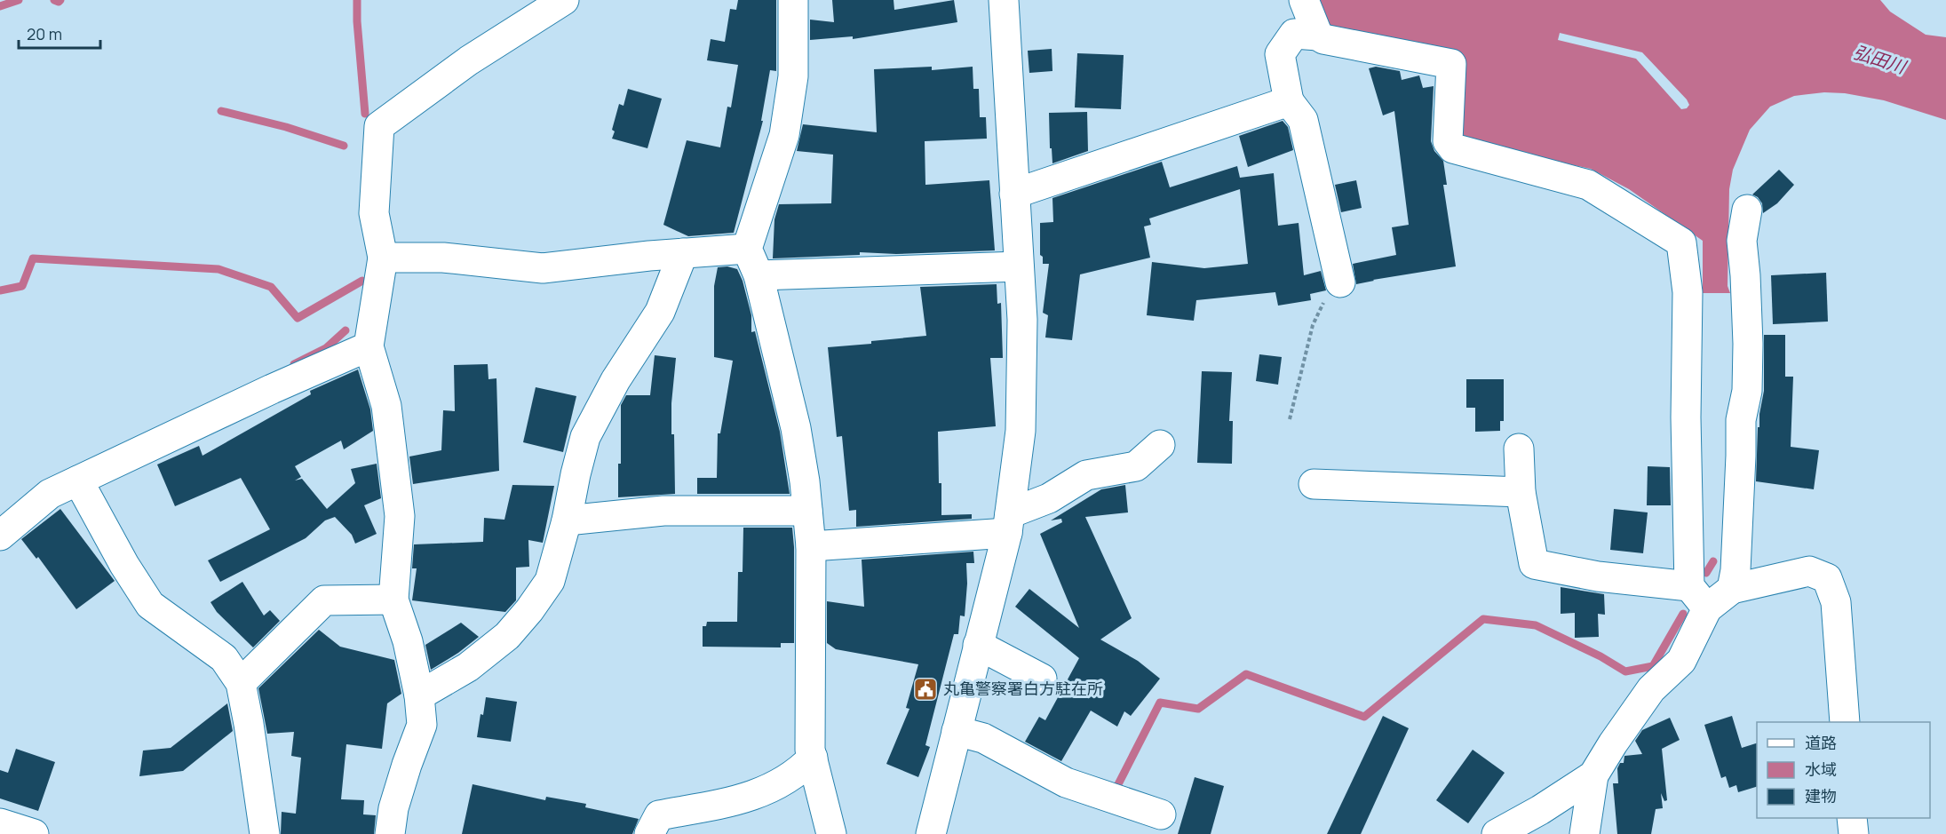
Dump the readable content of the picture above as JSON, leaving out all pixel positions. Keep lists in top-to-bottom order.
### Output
{
  "water": ["弘田川"],
  "places": {
    "public building": ["丸亀警察署白方駐在所"]
  },
  "legend": ["道路", "水域", "建物"],
  "scale_bar": "20 m"
}
